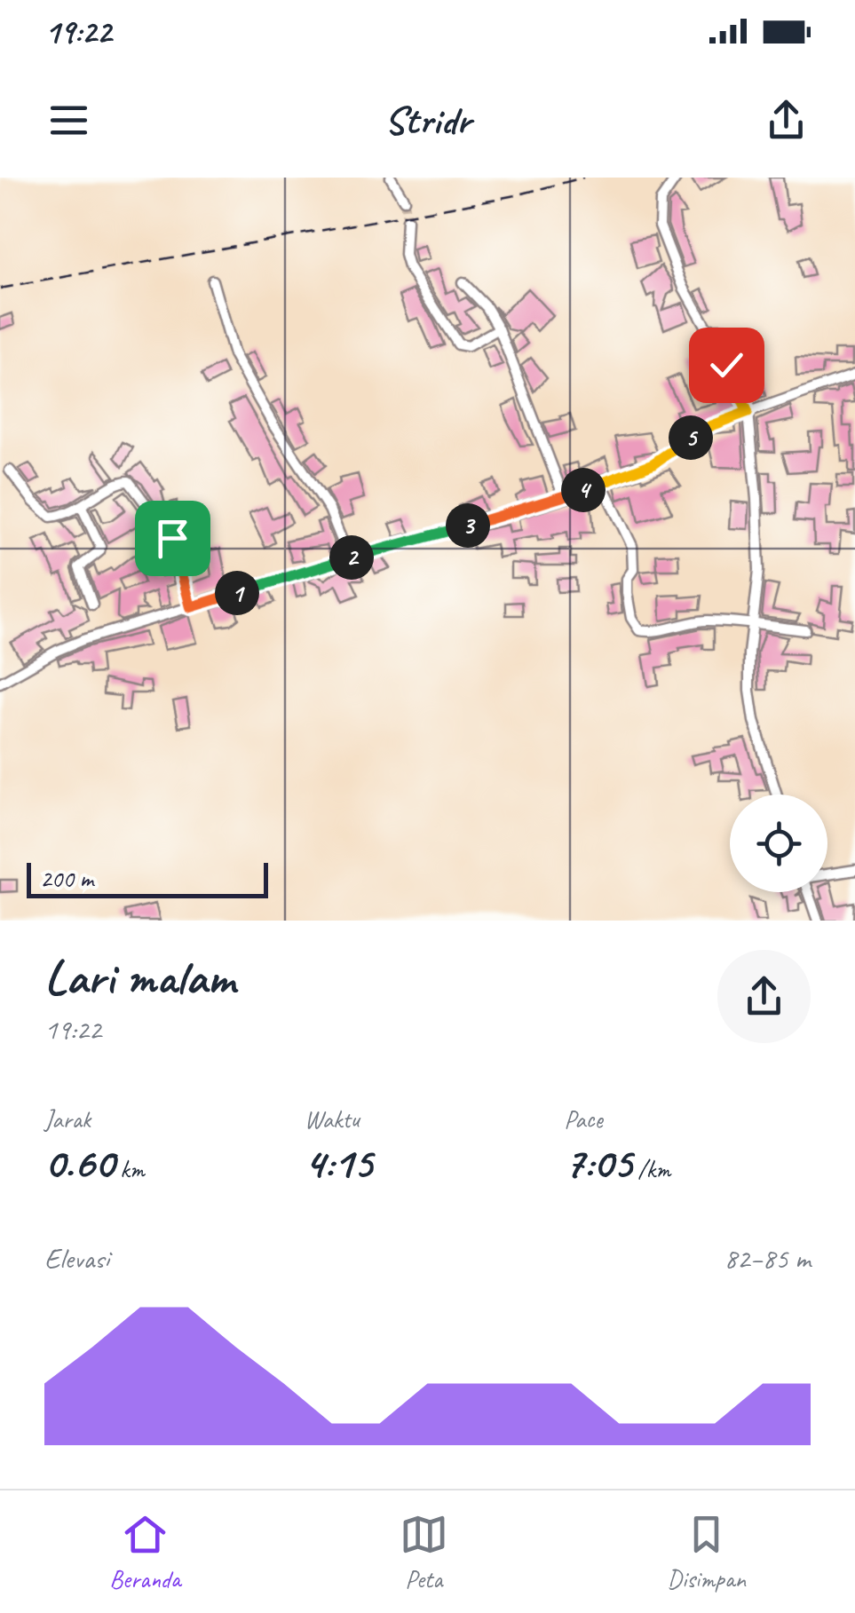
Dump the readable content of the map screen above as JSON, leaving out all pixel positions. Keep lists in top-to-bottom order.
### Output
{
  "scale_bar": "200 m",
  "page": {
    "status": "19:22",
    "header": "Stridr",
    "pins": [
      "5",
      "4",
      "3",
      "2",
      "1"
    ],
    "scale": "200 m",
    "heading": ["Lari malam", "19:22"],
    "stats": [
      ["Jarak", "0.60 km"],
      ["Waktu", "4:15"],
      ["Pace", "7:05 /km"]
    ],
    "chart": ["Elevasi", "82–85 m"],
    "tabs": ["Beranda", "Peta", "Disimpan"]
  }
}
